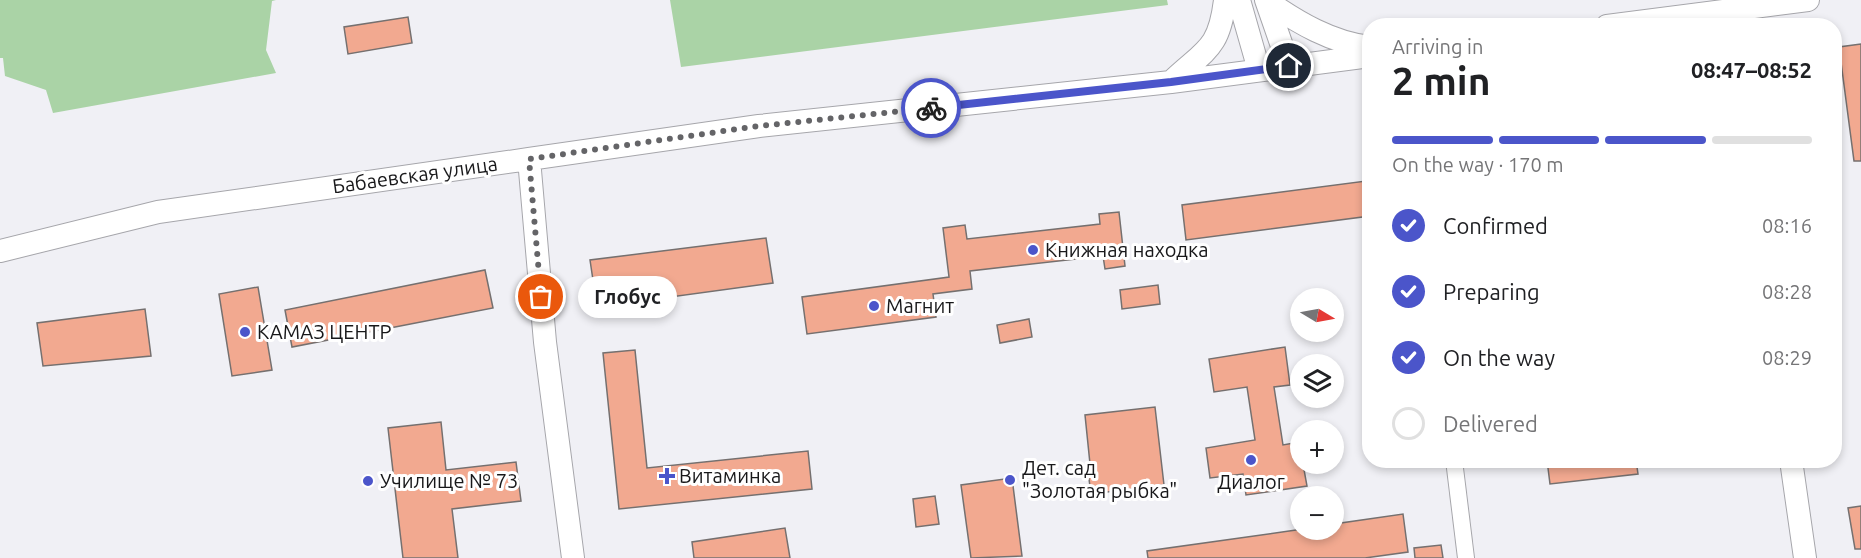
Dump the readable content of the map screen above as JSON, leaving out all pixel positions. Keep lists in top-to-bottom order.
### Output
{
  "streets": {
    "main road": ["Бабаевская улица"]
  },
  "places": {
    "other": [
      "Книжная находка",
      "Глобус",
      "Магнит",
      "КАМАЗ ЦЕНТР",
      "Диалог",
      "Дет. сад \"Золотая рыбка\"",
      "Училище № 73"
    ],
    "health": ["Витаминка"]
  },
  "north": "right",
  "page": {
    "heading": ["2 min", "Arriving in", "08:47–08:52"],
    "bar": "On the way · 170 m",
    "list": [
      ["Confirmed", "08:16"],
      ["Preparing", "08:28"],
      ["On the way", "08:29"],
      "Delivered"
    ],
    "bubble": "Глобус",
    "map_buttons": ["+", "−"]
  }
}
